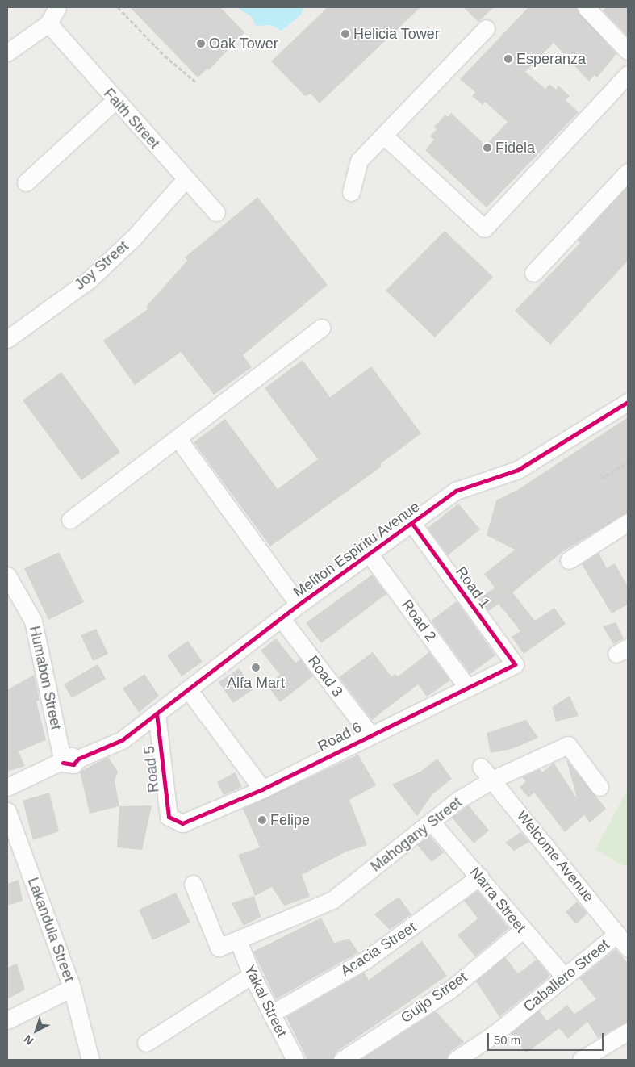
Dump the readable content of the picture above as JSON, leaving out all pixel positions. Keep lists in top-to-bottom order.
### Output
{
  "streets": {
    "street": [
      "Faith Street",
      "Joy Street",
      "Meliton Espiritu Avenue",
      "Road 1",
      "Road 2",
      "Road 3",
      "Humabon Street",
      "Road 6",
      "Road 5",
      "Mahogany Street",
      "Welcome Avenue",
      "Narra Street",
      "Lakandula Street",
      "Acacia Street",
      "Caballero Street",
      "Guijo Street",
      "Yakal Street"
    ]
  },
  "crossings": [
    ["Faith Street", "Joy Street"],
    ["Meliton Espiritu Avenue", "Road 1"],
    ["Meliton Espiritu Avenue", "Road 2"],
    ["Meliton Espiritu Avenue", "Road 3"],
    ["Meliton Espiritu Avenue", "Humabon Street"],
    ["Meliton Espiritu Avenue", "Road 5"],
    ["Road 1", "Road 6"],
    ["Road 2", "Road 6"],
    ["Road 3", "Road 6"],
    ["Road 6", "Road 5"],
    ["Mahogany Street", "Welcome Avenue"],
    ["Mahogany Street", "Narra Street"],
    ["Mahogany Street", "Yakal Street"],
    ["Welcome Avenue", "Caballero Street"],
    ["Narra Street", "Acacia Street"],
    ["Narra Street", "Caballero Street"],
    ["Narra Street", "Guijo Street"],
    ["Acacia Street", "Yakal Street"]
  ],
  "places": [
    "Helicia Tower",
    "Oak Tower",
    "Esperanza",
    "Fidela",
    "Alfa Mart",
    "Felipe"
  ],
  "scale_bar": "50 m",
  "north": "bottom left"
}
